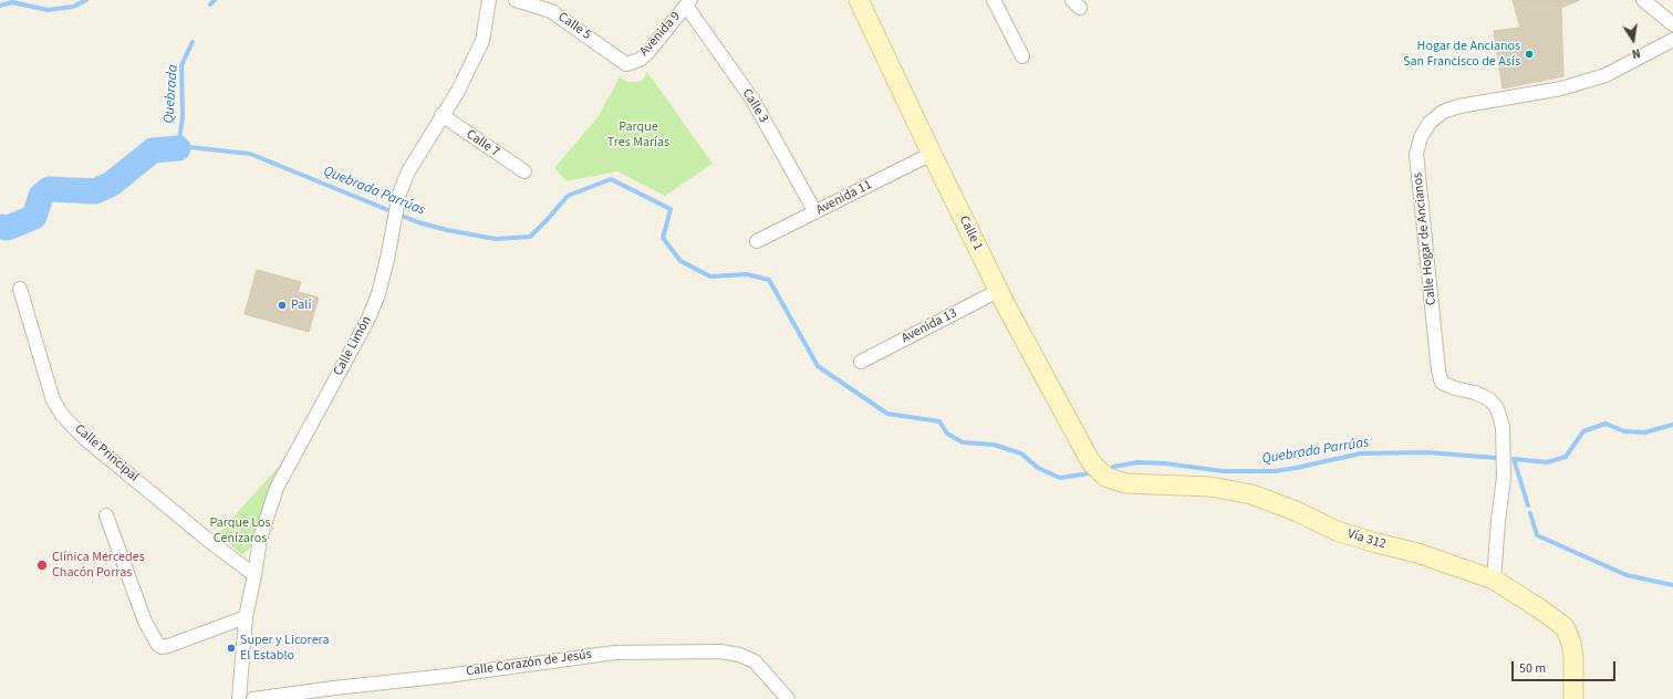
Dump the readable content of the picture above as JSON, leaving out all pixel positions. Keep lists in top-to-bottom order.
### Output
{
  "streets": {
    "street": [
      "Calle 5",
      "Avenida 9",
      "Calle 3",
      "Calle 7",
      "Avenida 11",
      "Calle 1",
      "Calle Hogar de Ancianos",
      "Avenida 13",
      "Calle Limón",
      "Calle Principal",
      "Vía 312",
      "Calle Corazón de Jesús"
    ]
  },
  "crossings": [
    ["Calle 5", "Avenida 9"],
    ["Avenida 9", "Calle 3"],
    ["Calle 3", "Avenida 11"],
    ["Calle 7", "Calle Limón"],
    ["Avenida 11", "Calle 1"],
    ["Calle 1", "Avenida 13"],
    ["Calle 1", "Vía 312"],
    ["Calle Hogar de Ancianos", "Vía 312"],
    ["Calle Limón", "Calle Principal"]
  ],
  "water": ["Quebrada", "Quebrada Parrúas"],
  "parks": ["Parque Tres Marías", "Parque Los Cenízaros"],
  "places": [
    "Hogar de Ancianos San Francisco de Asís",
    "Palí",
    "Clínica Mercedes Chacón Porras",
    "Super y Licorera El Establo"
  ],
  "scale_bar": "50 m",
  "north": "bottom"
}
